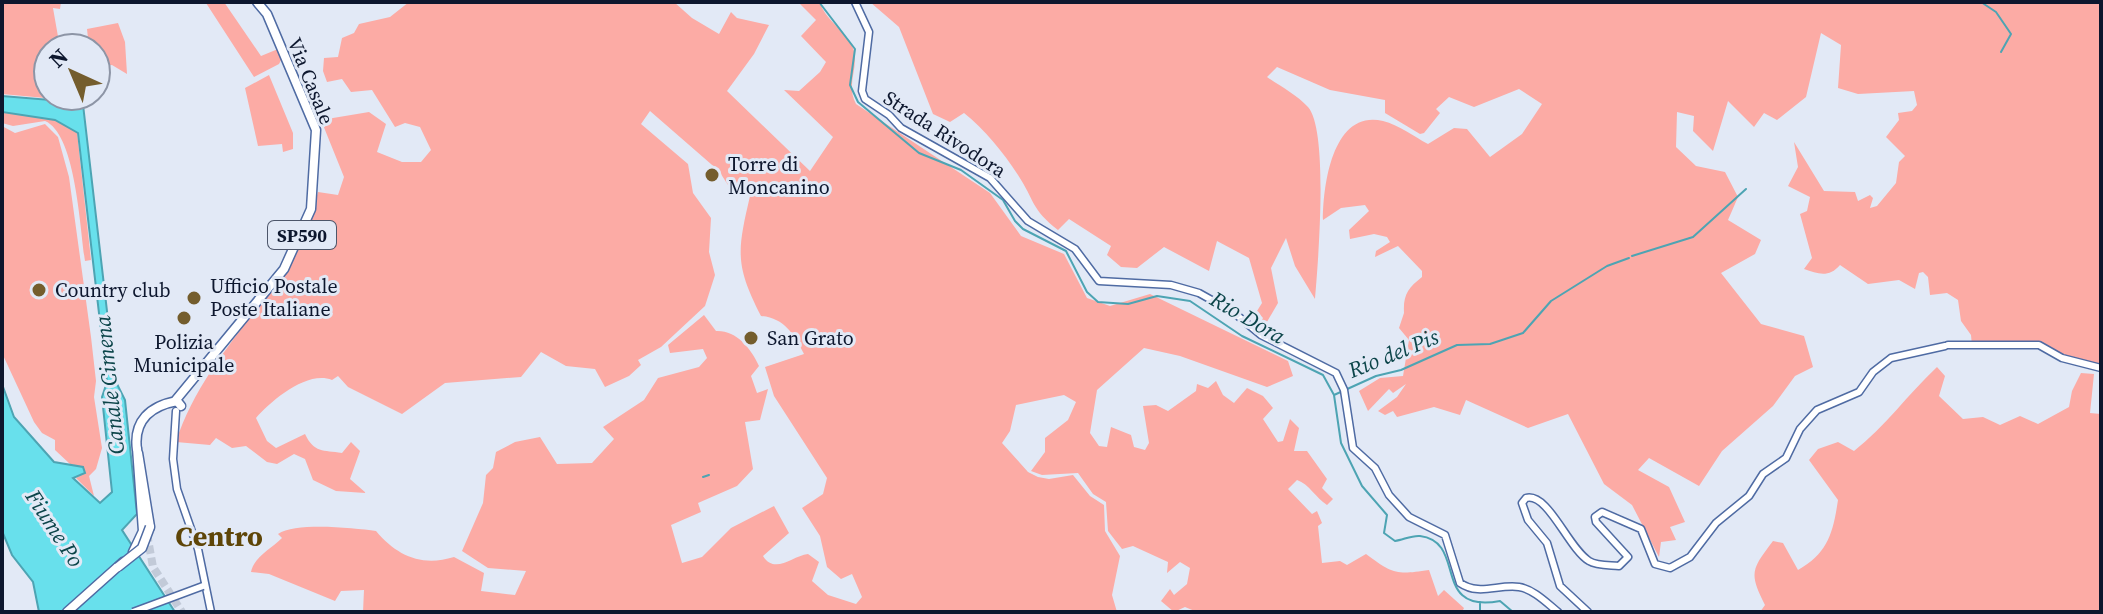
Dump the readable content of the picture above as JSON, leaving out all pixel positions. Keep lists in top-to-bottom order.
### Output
{
  "streets": {
    "main road": ["Via Casale", "SP590"],
    "street": ["Strada Rivodora"]
  },
  "crossings": [
    ["Via Casale", "SP590"]
  ],
  "districts": ["Centro"],
  "water": [
    "Rio Dora",
    "Rio del Pis",
    "Canale Cimena",
    "Fiume Po"
  ],
  "places": [
    "Torre di Moncanino",
    "Country club",
    "Ufficio Postale Poste Italiane",
    "Polizia Municipale",
    "San Grato"
  ],
  "north": "top left"
}
